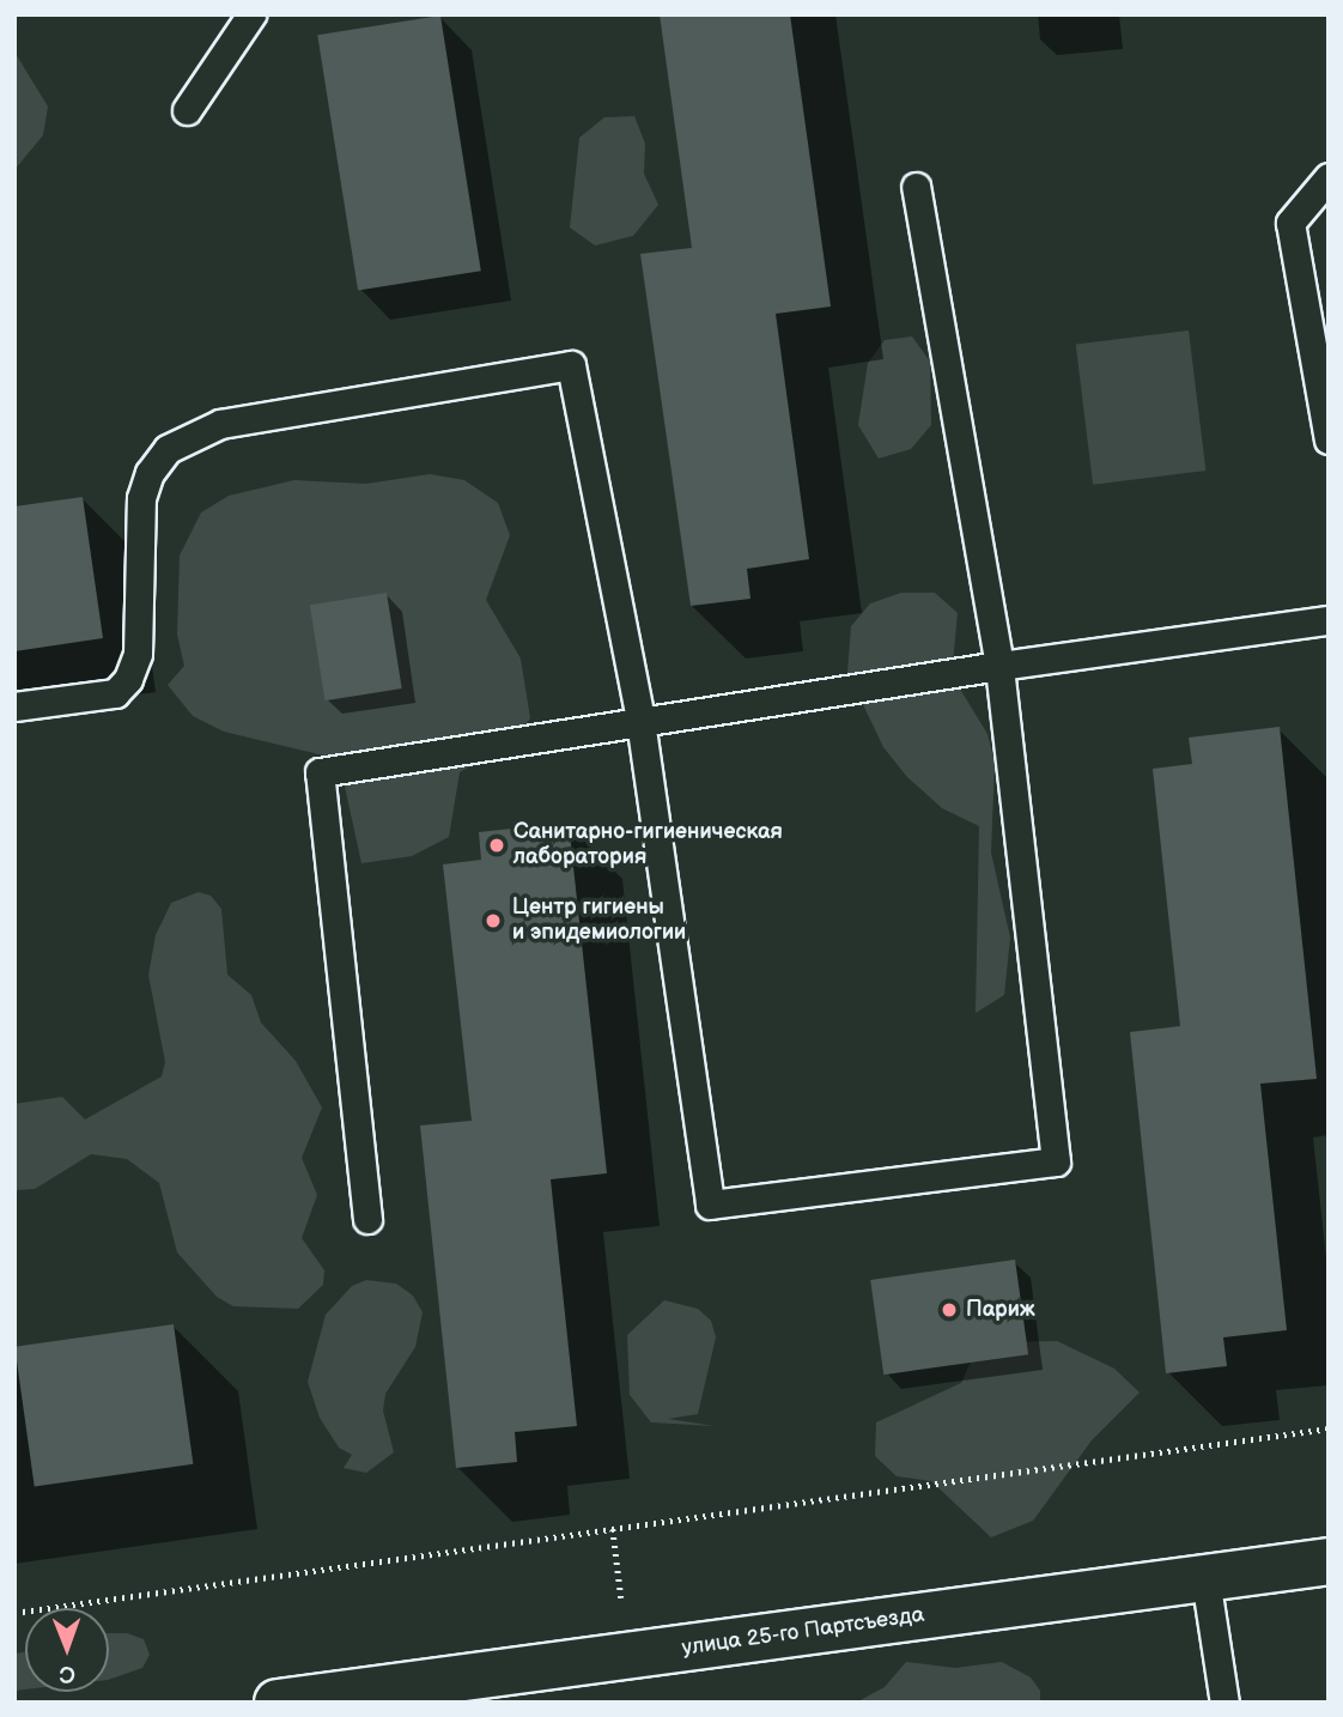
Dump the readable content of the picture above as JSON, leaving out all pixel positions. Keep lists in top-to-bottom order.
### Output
{
  "streets": {
    "street": ["улица 25-го Партсъезда"]
  },
  "places": ["Санитарно-гигиеническая лаборатория", "Центр гигиены и эпидемиологии", "Париж"],
  "north": "bottom"
}
